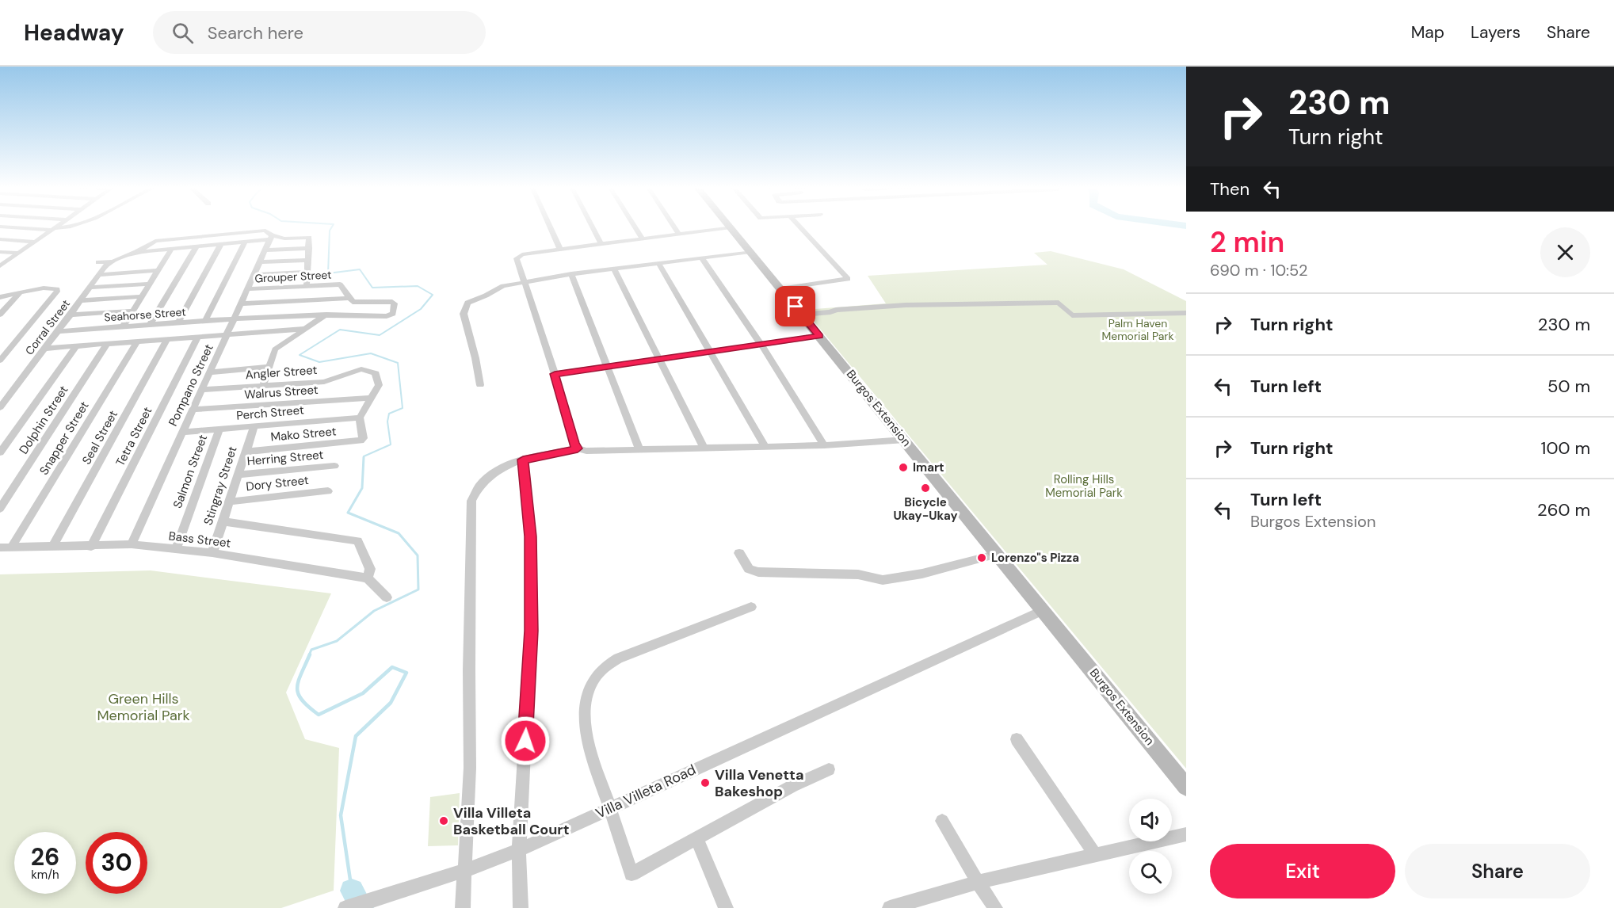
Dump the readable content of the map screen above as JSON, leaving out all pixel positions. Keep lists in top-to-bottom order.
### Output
{
  "streets": {
    "main road": ["Burgos Extension"],
    "street": [
      "Grouper Street",
      "Seahorse Street",
      "Corral Street",
      "Angler Street",
      "Pompano Street",
      "Walrus Street",
      "Perch Street",
      "Dolphin Street",
      "Mako Street",
      "Tetra Street",
      "Seal Street",
      "Snapper Street",
      "Herring Street",
      "Salmon Street",
      "Dory Street",
      "Stingray Street",
      "Bass Street",
      "Villa Villeta Road"
    ]
  },
  "crossings": [
    ["Grouper Street", "Seahorse Street"],
    ["Grouper Street", "Pompano Street"],
    ["Seahorse Street", "Corral Street"],
    ["Seahorse Street", "Pompano Street"],
    ["Angler Street", "Pompano Street"],
    ["Angler Street", "Walrus Street"],
    ["Pompano Street", "Walrus Street"],
    ["Pompano Street", "Perch Street"],
    ["Pompano Street", "Bass Street"],
    ["Burgos Extension", "Villa Villeta Road"],
    ["Perch Street", "Mako Street"],
    ["Perch Street", "Salmon Street"],
    ["Perch Street", "Stingray Street"],
    ["Mako Street", "Stingray Street"],
    ["Tetra Street", "Bass Street"],
    ["Seal Street", "Bass Street"],
    ["Snapper Street", "Bass Street"],
    ["Herring Street", "Stingray Street"],
    ["Salmon Street", "Bass Street"],
    ["Dory Street", "Stingray Street"],
    ["Stingray Street", "Bass Street"]
  ],
  "parks": ["Palm Haven Memorial Park", "Rolling Hills Memorial Park", "Green Hills Memorial Park"],
  "places": [
    "Imart",
    "Bicycle Ukay-Ukay",
    "Lorenzo\"s Pizza",
    "Villa Venetta Bakeshop",
    "Villa Villeta Basketball Court"
  ],
  "page": {
    "header": "Headway",
    "search": "Search here",
    "nav": ["Map", "Layers", "Share"],
    "turn": ["230 m", "Turn right"],
    "then": "Then",
    "heading": ["2 min", "690 m · 10:52"],
    "list": [
      {
        "name": "Turn right",
        "value": "230 m"
      },
      {
        "name": "Turn left",
        "value": "50 m"
      },
      {
        "name": "Turn right",
        "value": "100 m"
      },
      {
        "name": "Turn left",
        "note": "Burgos Extension",
        "value": "260 m"
      }
    ],
    "speed": "26 km/h",
    "limit": "30",
    "buttons": ["Exit", "Share"]
  }
}
